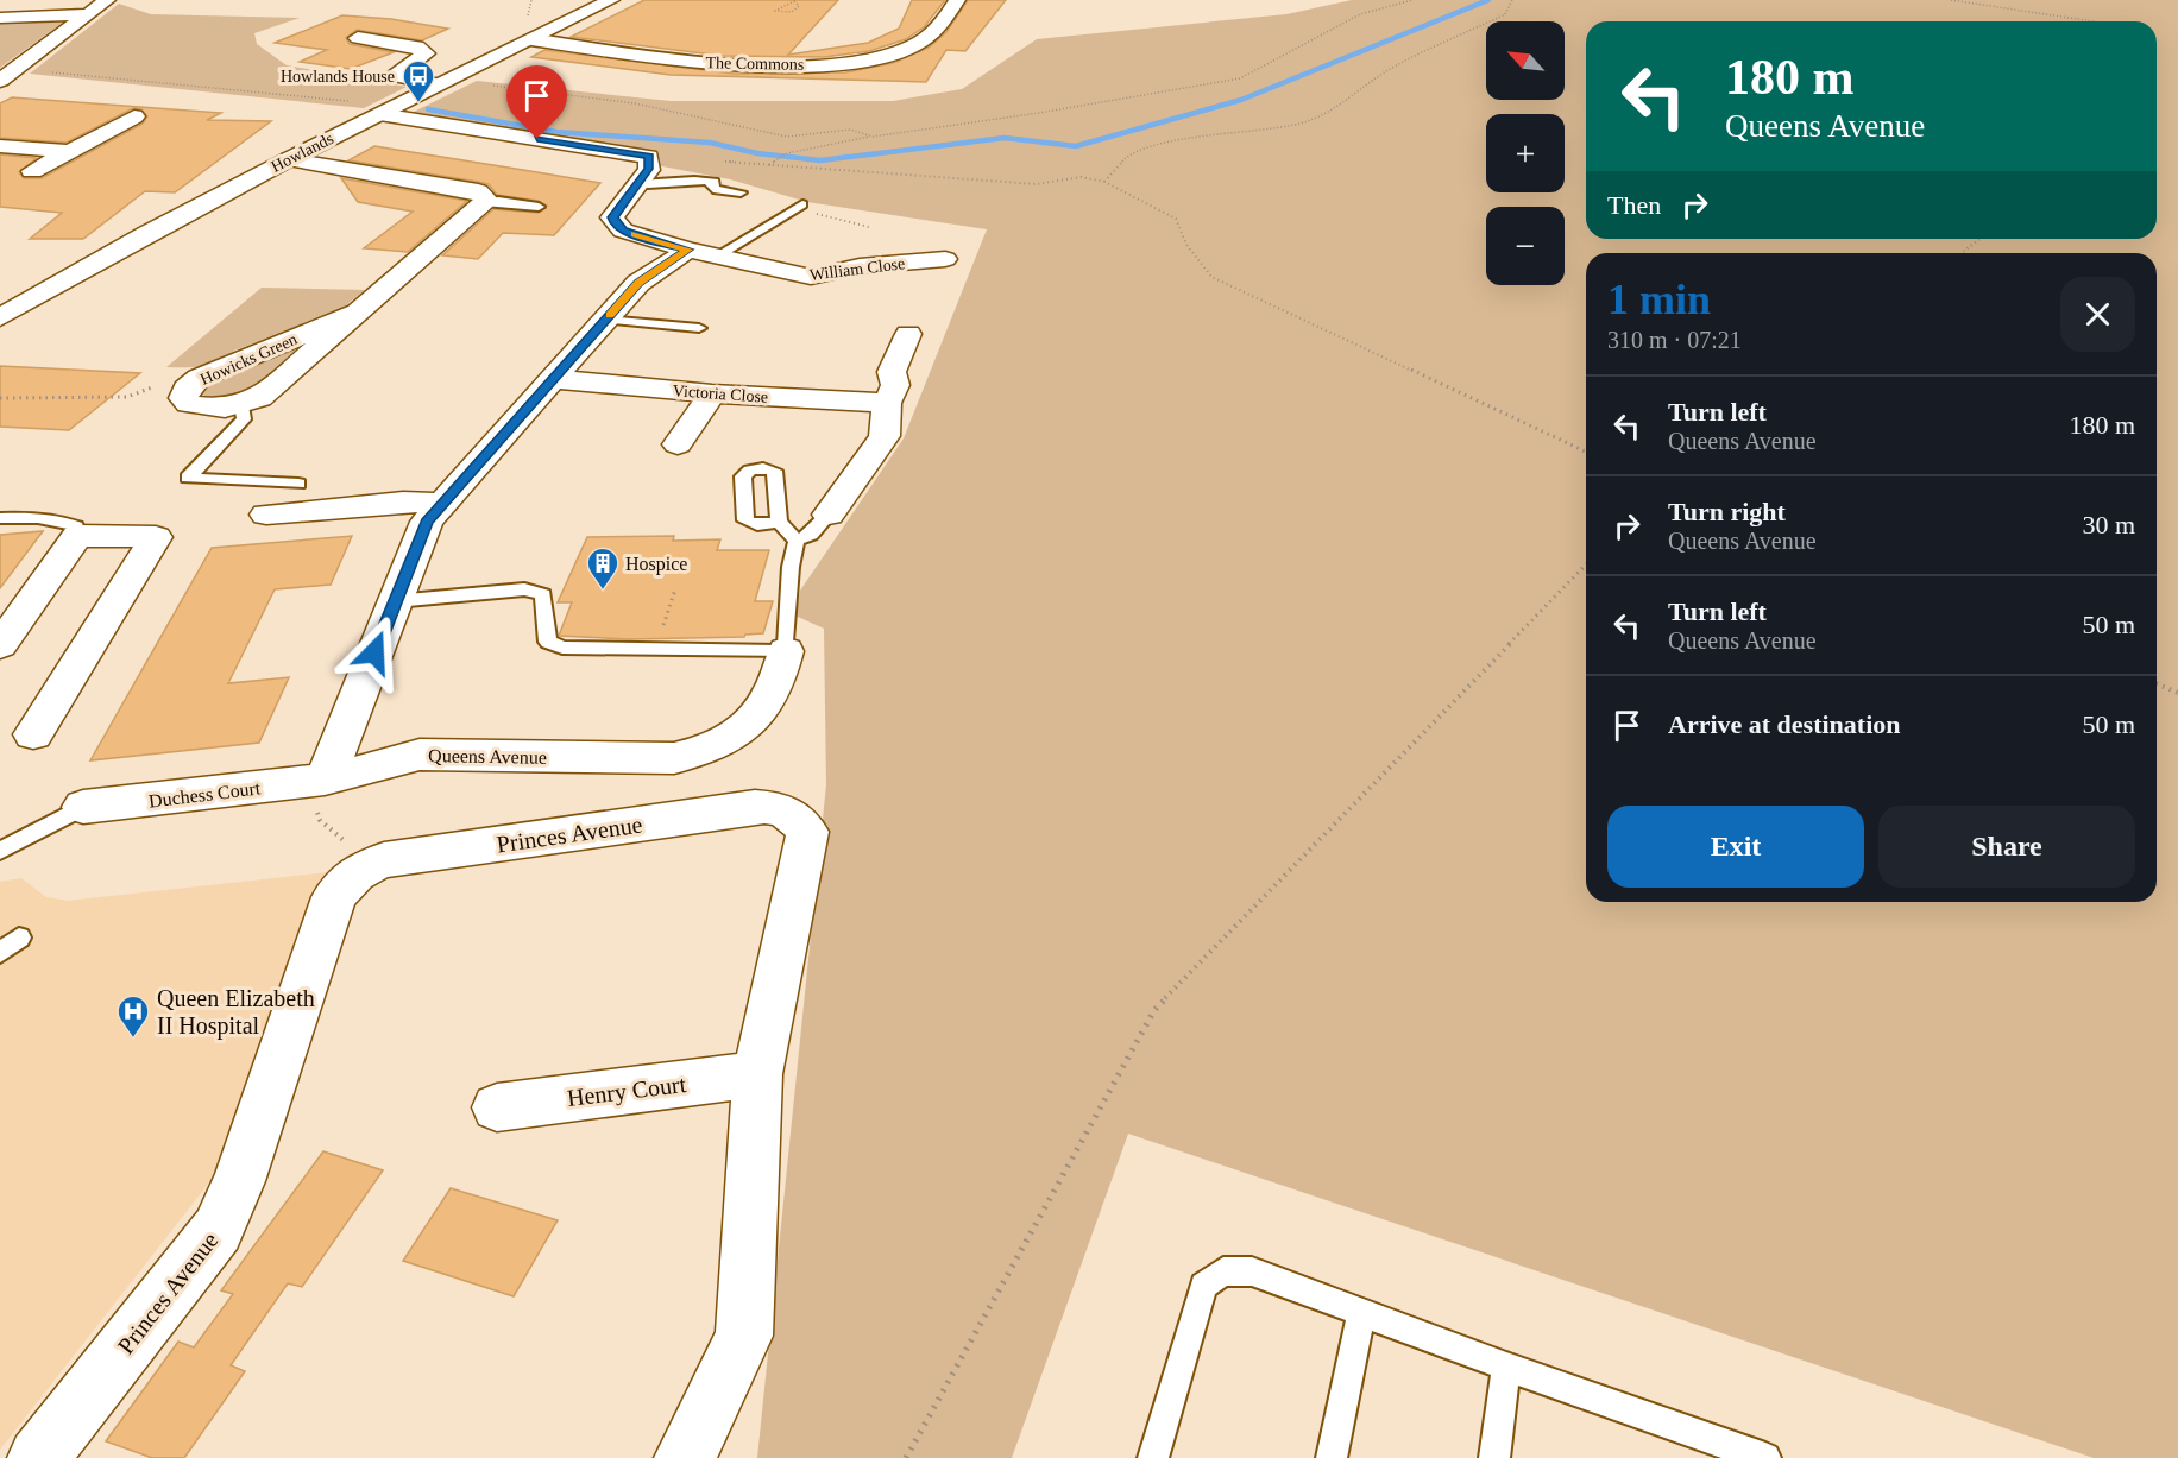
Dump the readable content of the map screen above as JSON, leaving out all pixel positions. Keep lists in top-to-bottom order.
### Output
{
  "streets": {
    "street": [
      "The Commons",
      "Howlands",
      "William Close",
      "Howicks Green",
      "Victoria Close",
      "Queens Avenue",
      "Duchess Court",
      "Princes Avenue",
      "Henry Court"
    ]
  },
  "crossings": [
    ["The Commons", "Howlands"],
    ["Queens Avenue", "Duchess Court"],
    ["Princes Avenue", "Henry Court"]
  ],
  "places": {
    "bus stop": ["Howlands House"],
    "building": ["Hospice"],
    "hospital": ["Queen Elizabeth II Hospital"]
  },
  "north": "top left",
  "page": {
    "map_buttons": ["+", "−"],
    "turn": ["180 m", "Queens Avenue"],
    "then": "Then",
    "heading": ["1 min", "310 m · 07:21"],
    "list": [
      {
        "name": "Turn left",
        "note": "Queens Avenue",
        "value": "180 m"
      },
      {
        "name": "Turn right",
        "note": "Queens Avenue",
        "value": "30 m"
      },
      {
        "name": "Turn left",
        "note": "Queens Avenue",
        "value": "50 m"
      },
      {
        "name": "Arrive at destination",
        "value": "50 m"
      }
    ],
    "buttons": ["Exit", "Share"]
  }
}
